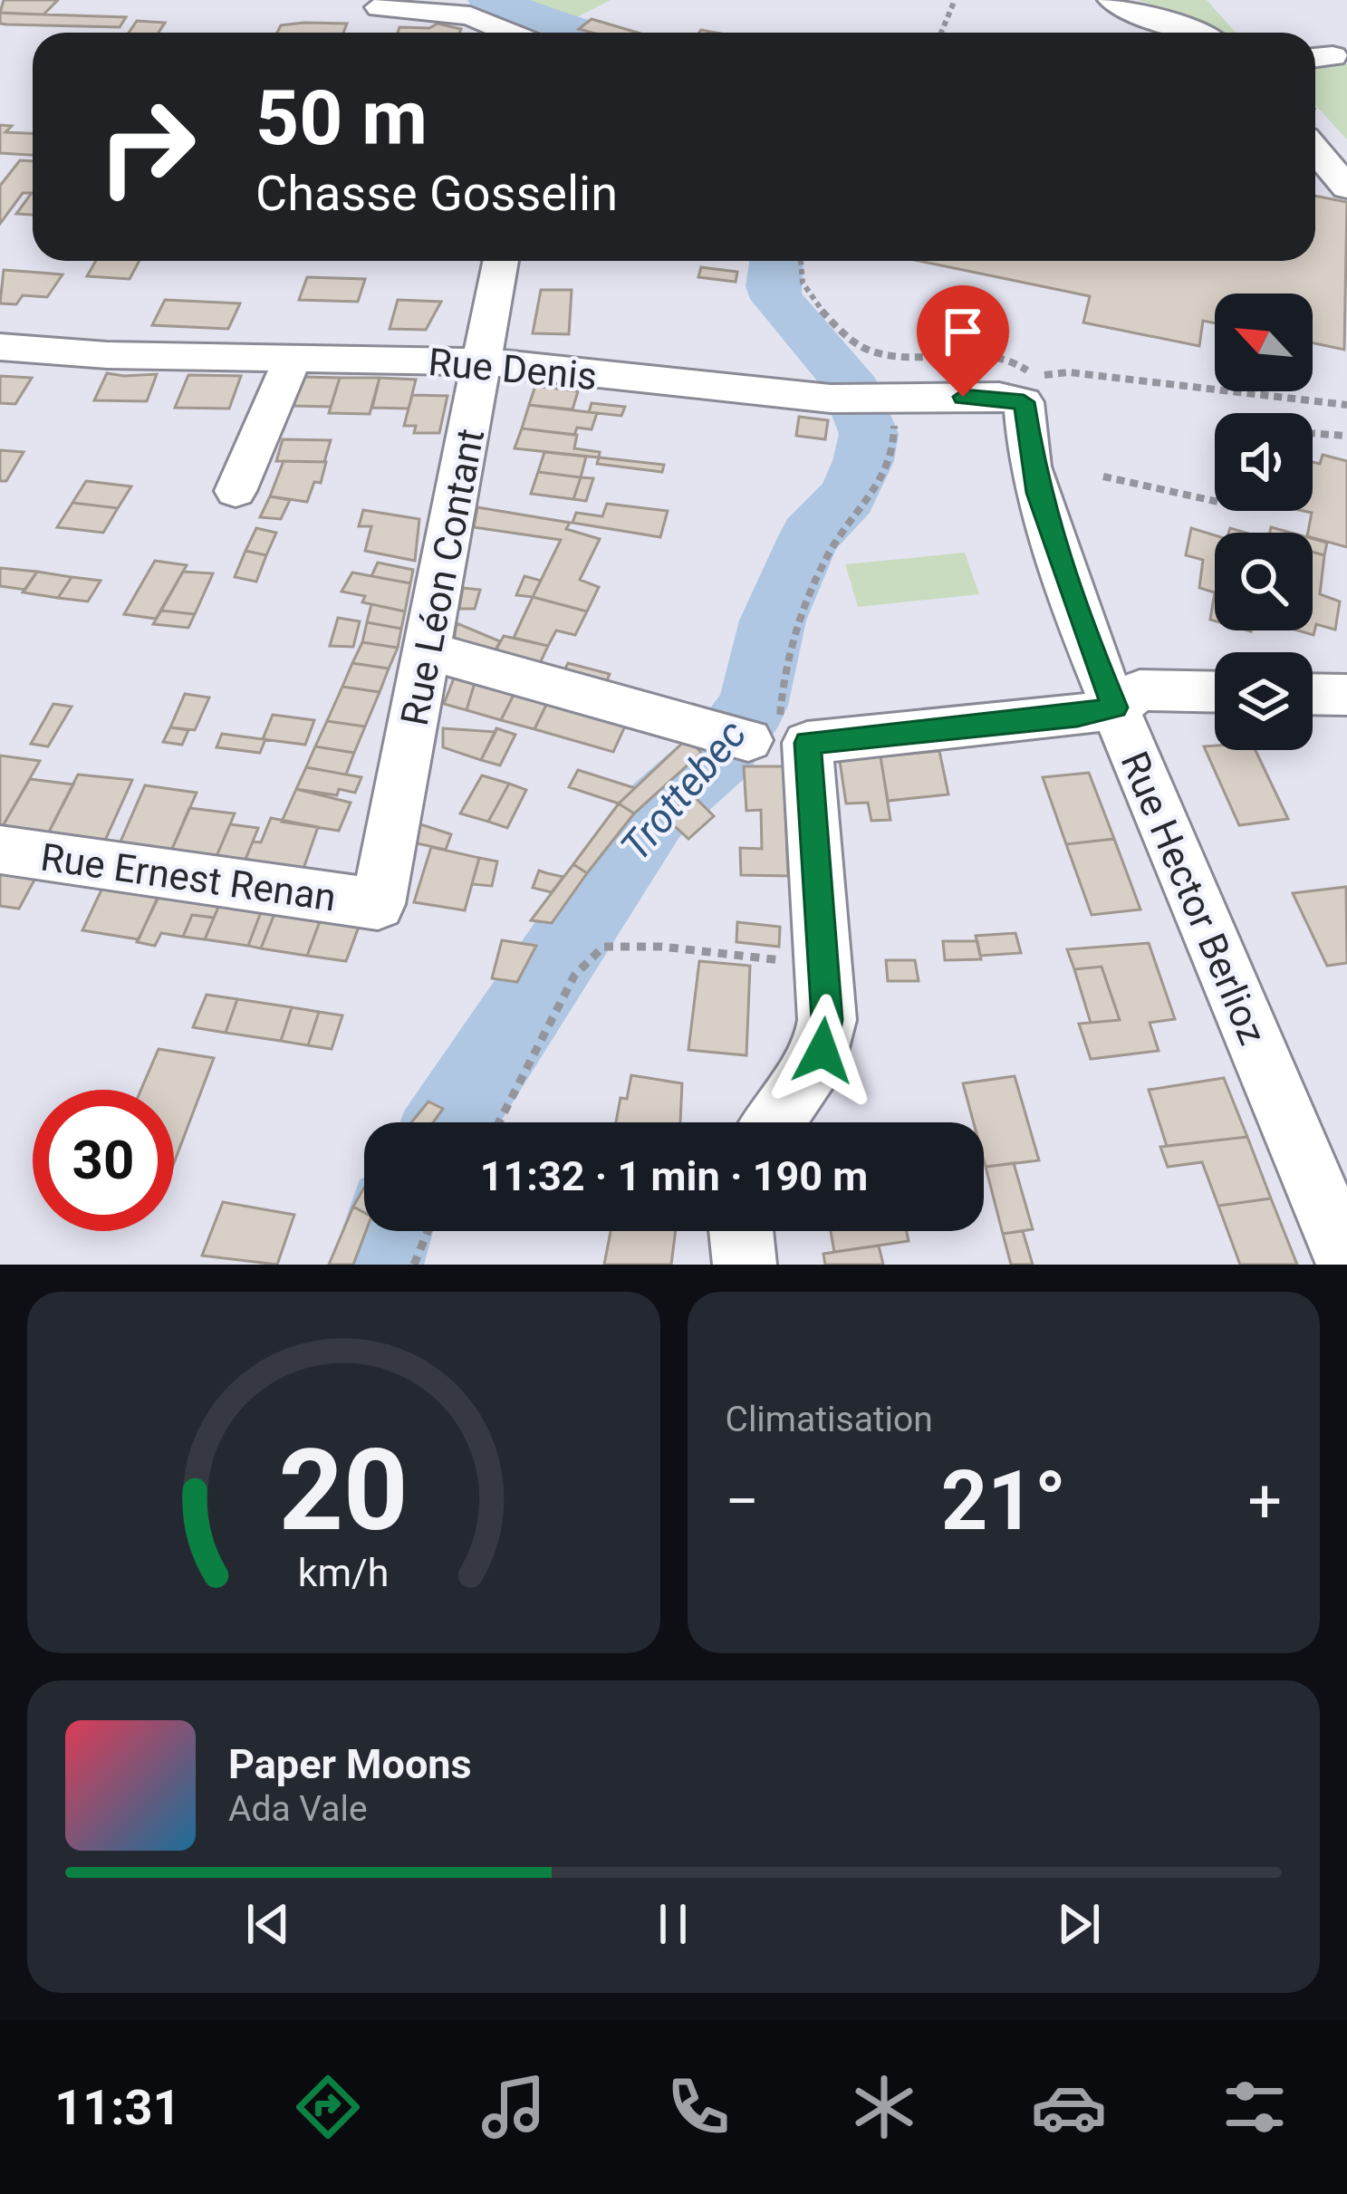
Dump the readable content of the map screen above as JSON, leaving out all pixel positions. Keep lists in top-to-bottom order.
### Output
{
  "streets": {
    "street": [
      "Rue Denis",
      "Rue Léon Contant",
      "Rue Ernest Renan",
      "Rue Hector Berlioz"
    ]
  },
  "crossings": [
    ["Rue Denis", "Rue Léon Contant"],
    ["Rue Denis", "Rue Hector Berlioz"],
    ["Rue Léon Contant", "Rue Ernest Renan"]
  ],
  "water": ["Trottebec"],
  "north": "top left",
  "page": {
    "turn": ["50 m", "Chasse Gosselin"],
    "limit": "30",
    "trip": "11:32 · 1 min · 190 m",
    "tile": "Climatisation",
    "heat": ["−", "21°", "+"],
    "song": ["Paper Moons", "Ada Vale"],
    "tabs": "11:31",
    "gauge": ["20", "km/h"]
  }
}
